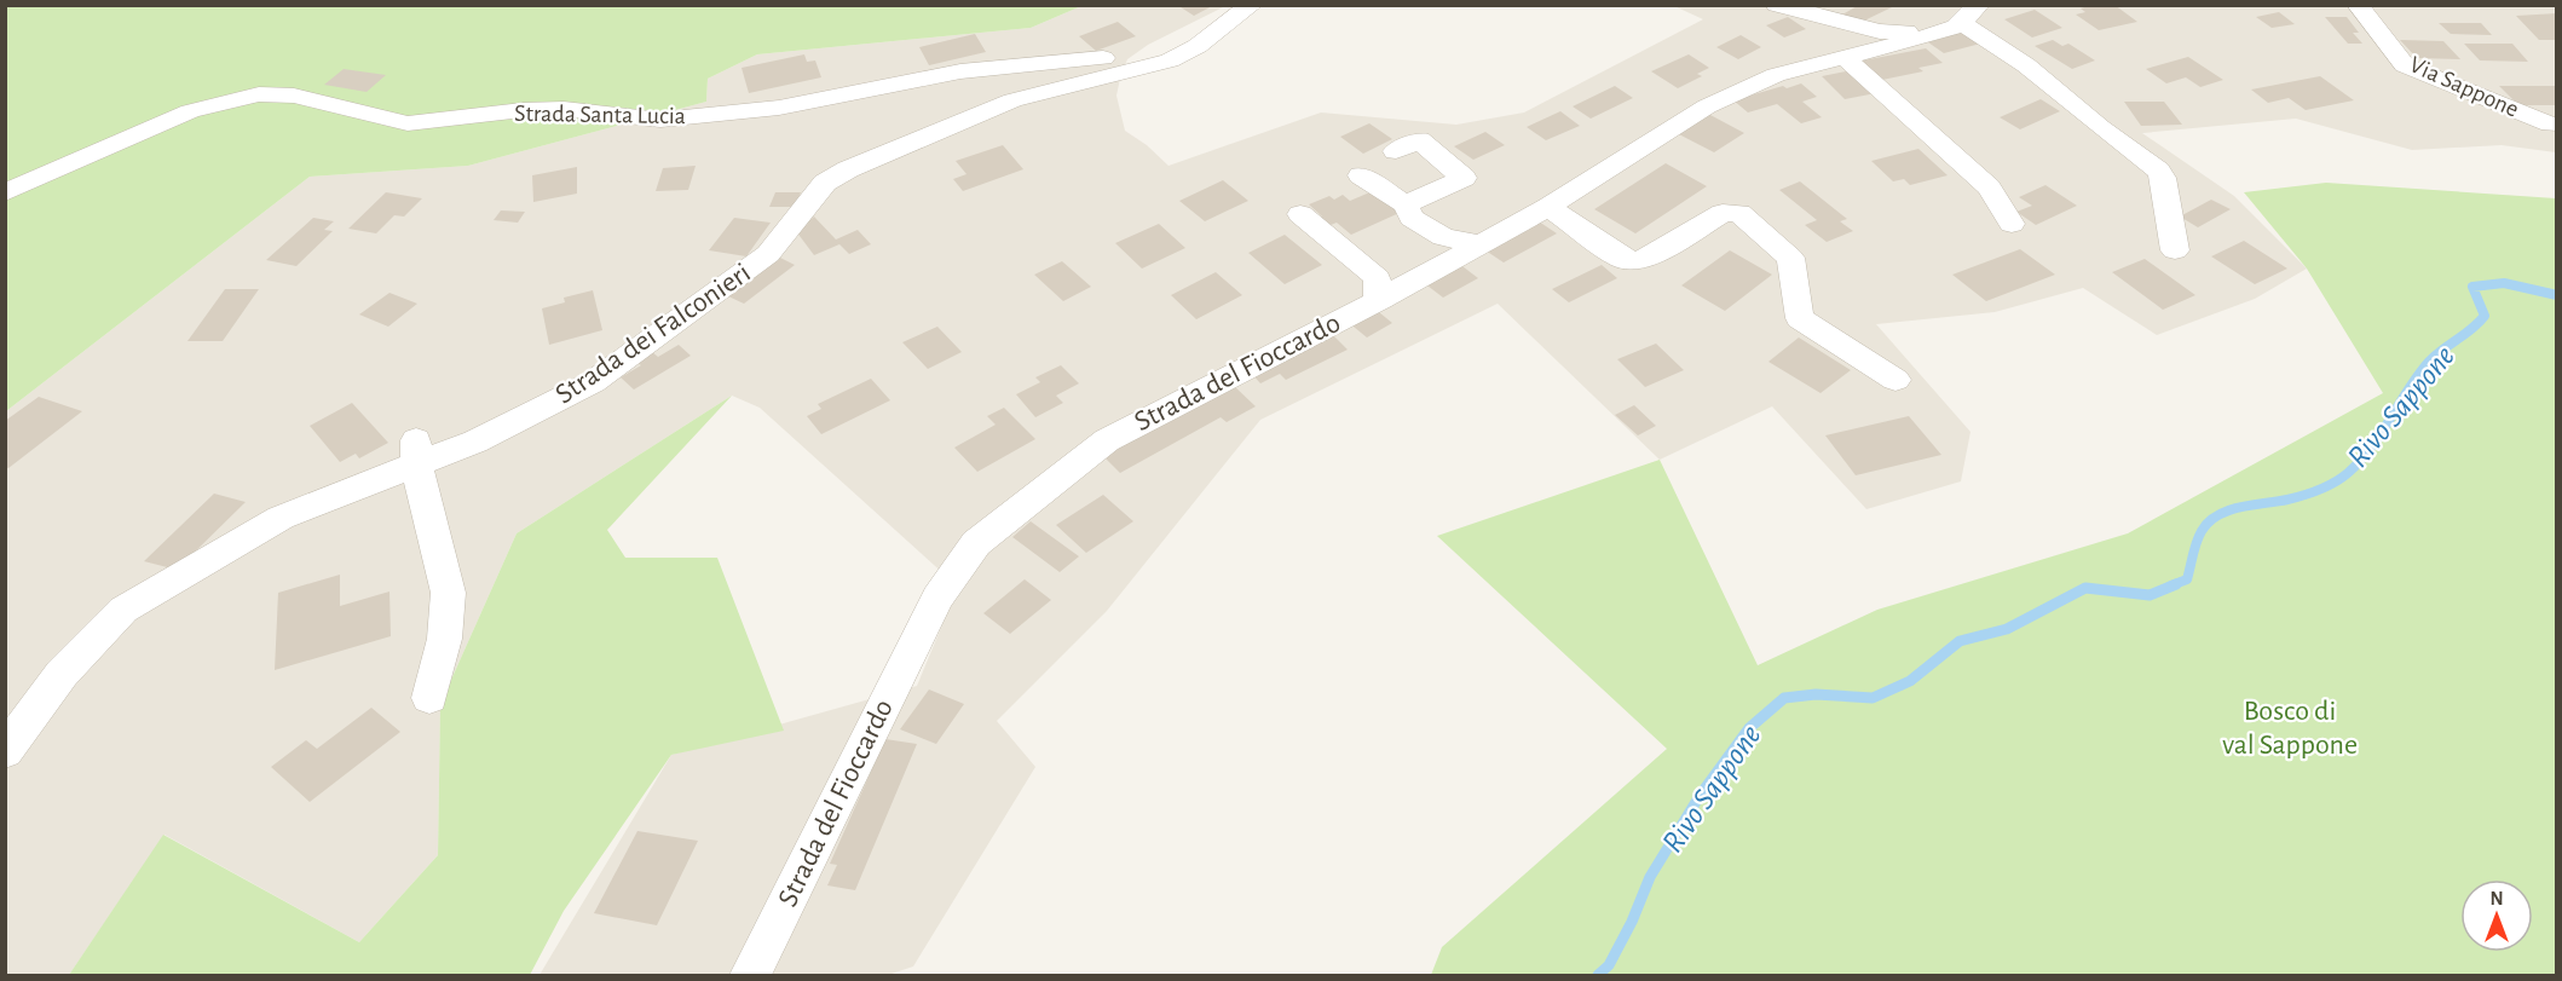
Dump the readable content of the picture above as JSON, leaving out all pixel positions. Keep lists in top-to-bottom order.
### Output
{
  "streets": {
    "street": [
      "Via Sappone",
      "Strada Santa Lucia",
      "Strada dei Falconieri",
      "Strada del Fioccardo"
    ]
  },
  "water": ["Rivo Sappone"],
  "parks": ["Bosco di val Sappone"],
  "north": "top"
}
